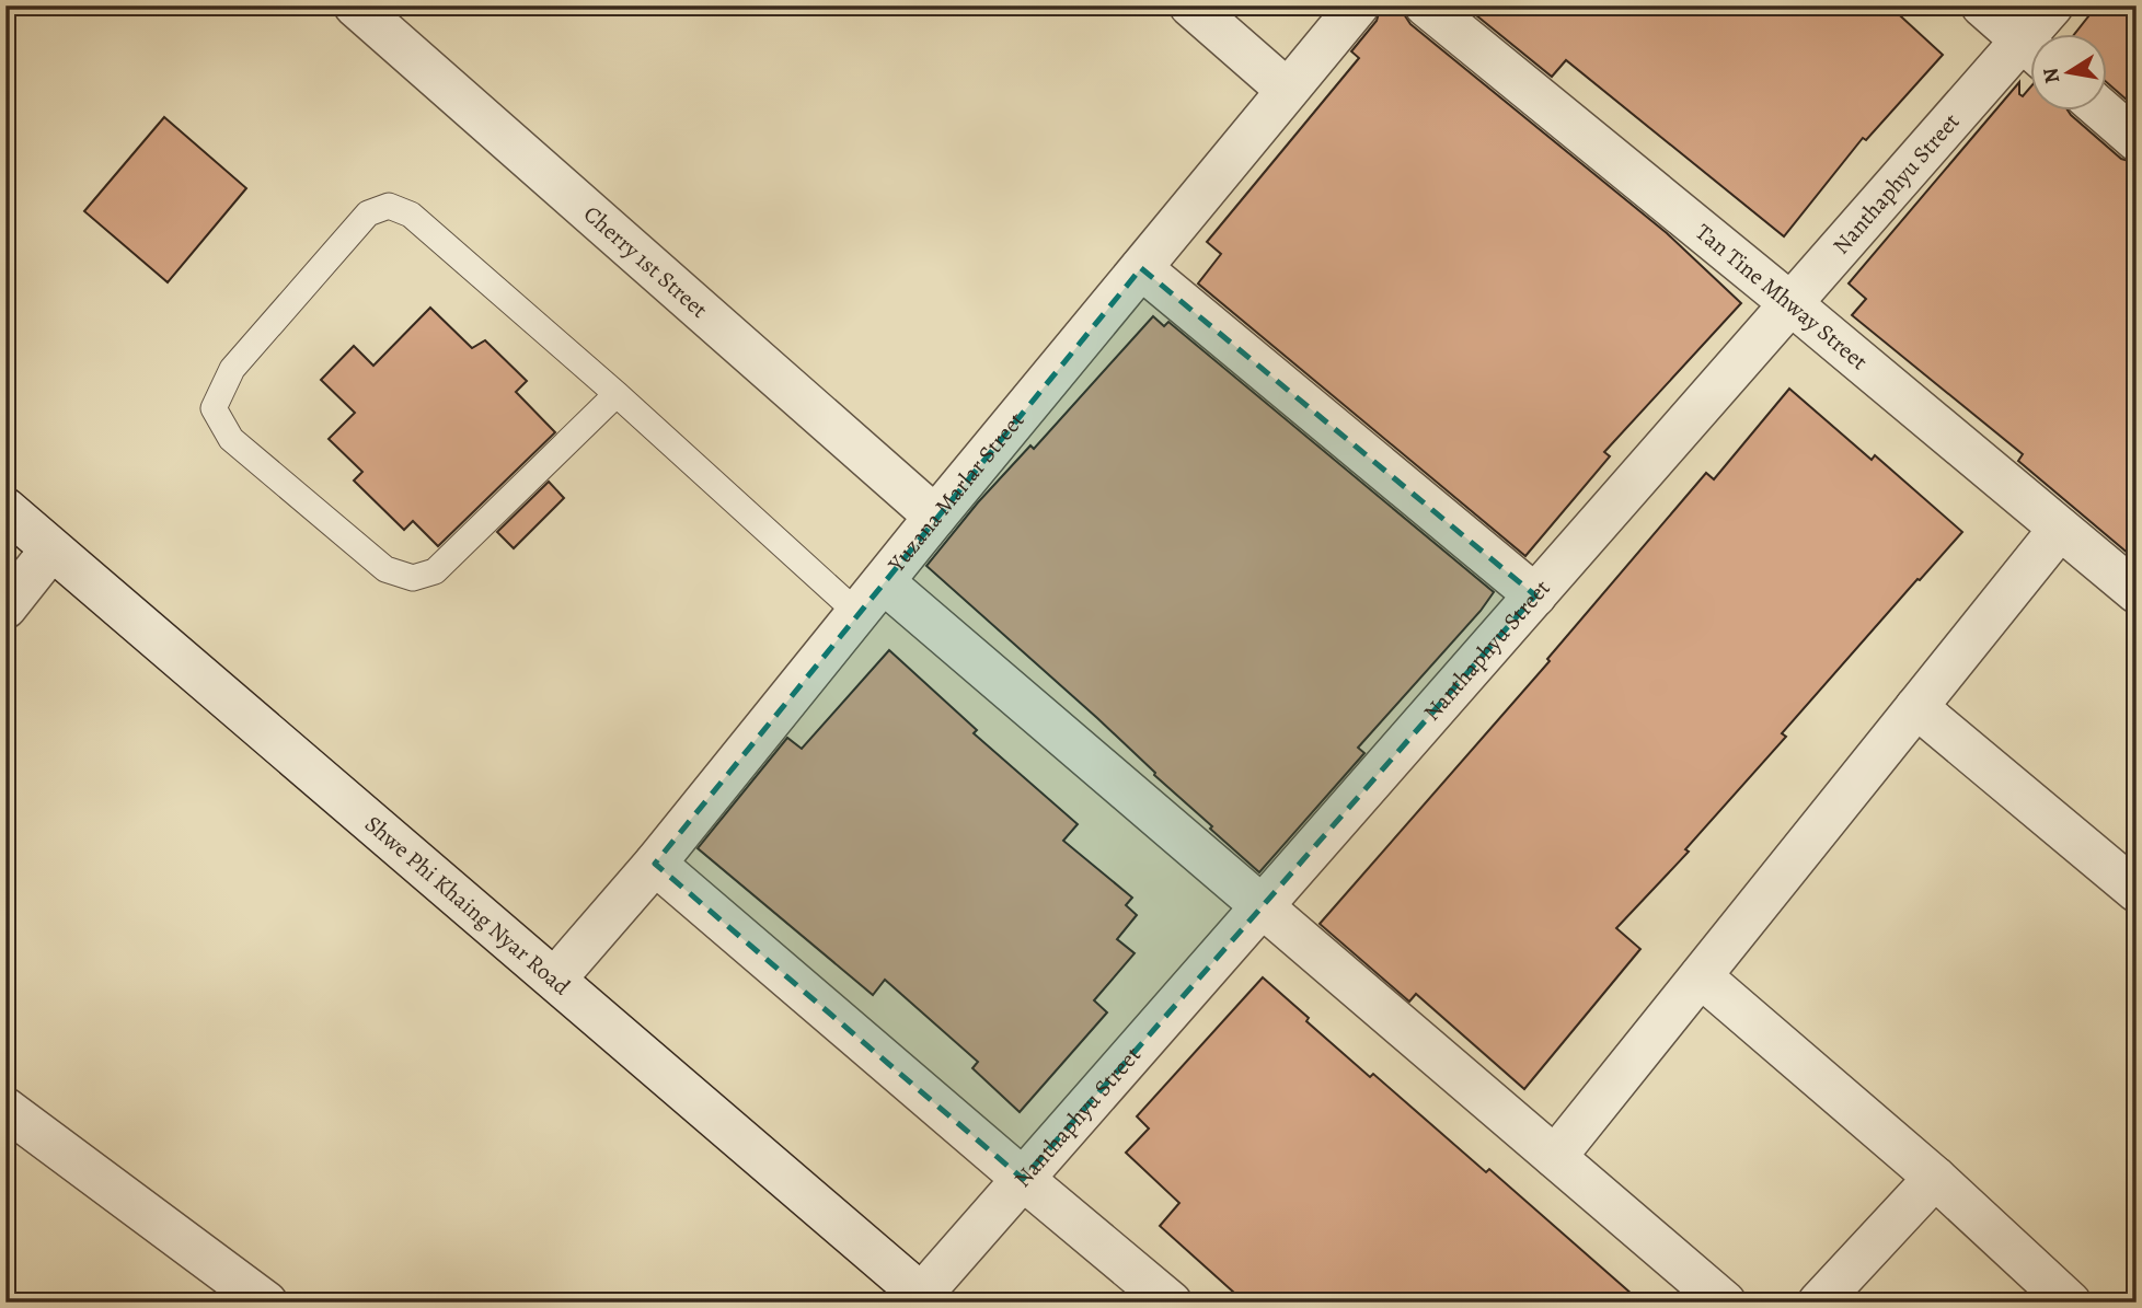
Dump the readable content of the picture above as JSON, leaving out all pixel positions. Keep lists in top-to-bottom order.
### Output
{
  "streets": {
    "street": [
      "Nanthaphyu Street",
      "Cherry 1st Street",
      "Tan Tine Mhway Street",
      "Yuzana Marlar Street",
      "Shwe Phi Khaing Nyar Road"
    ]
  },
  "crossings": [
    ["Nanthaphyu Street", "Tan Tine Mhway Street"],
    ["Nanthaphyu Street", "Shwe Phi Khaing Nyar Road"],
    ["Cherry 1st Street", "Yuzana Marlar Street"],
    ["Yuzana Marlar Street", "Shwe Phi Khaing Nyar Road"]
  ],
  "north": "left"
}
